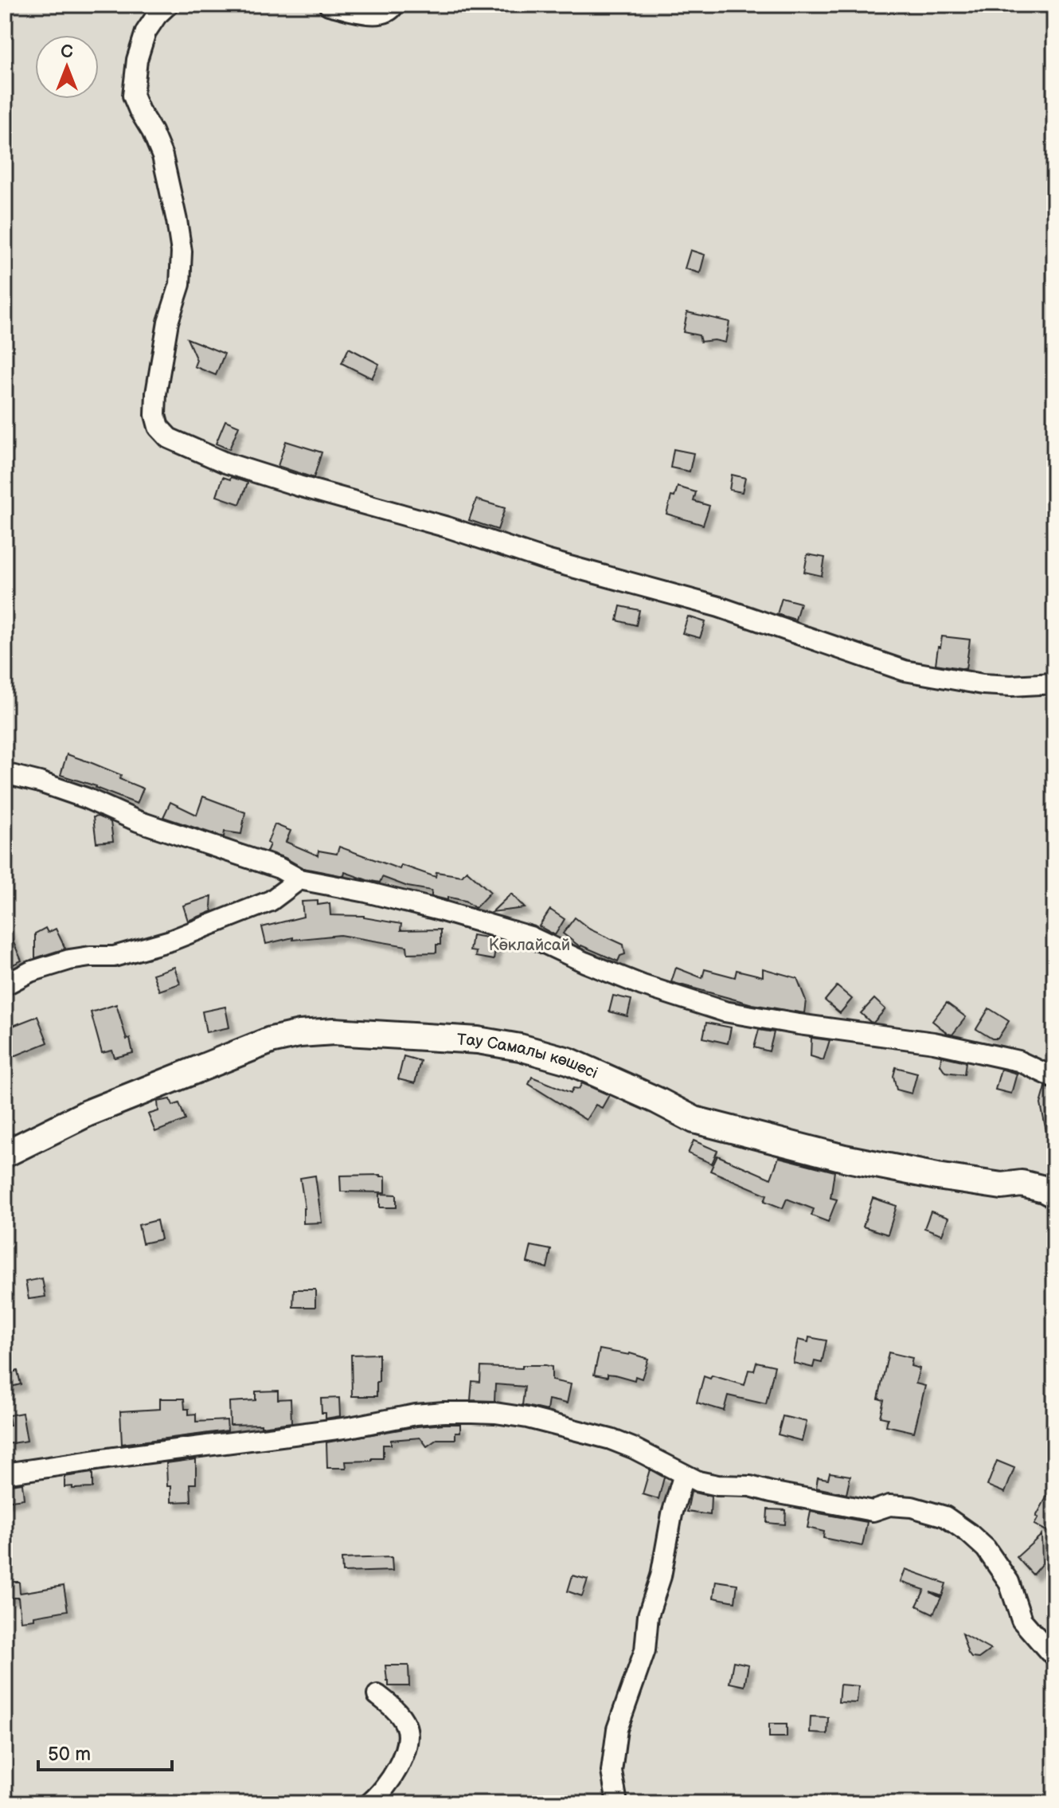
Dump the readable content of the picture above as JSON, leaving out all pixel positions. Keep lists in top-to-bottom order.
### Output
{
  "streets": {
    "street": ["Тау Самалы көшесі"]
  },
  "parks": ["Көклайсай"],
  "scale_bar": "50 m",
  "north": "top"
}
